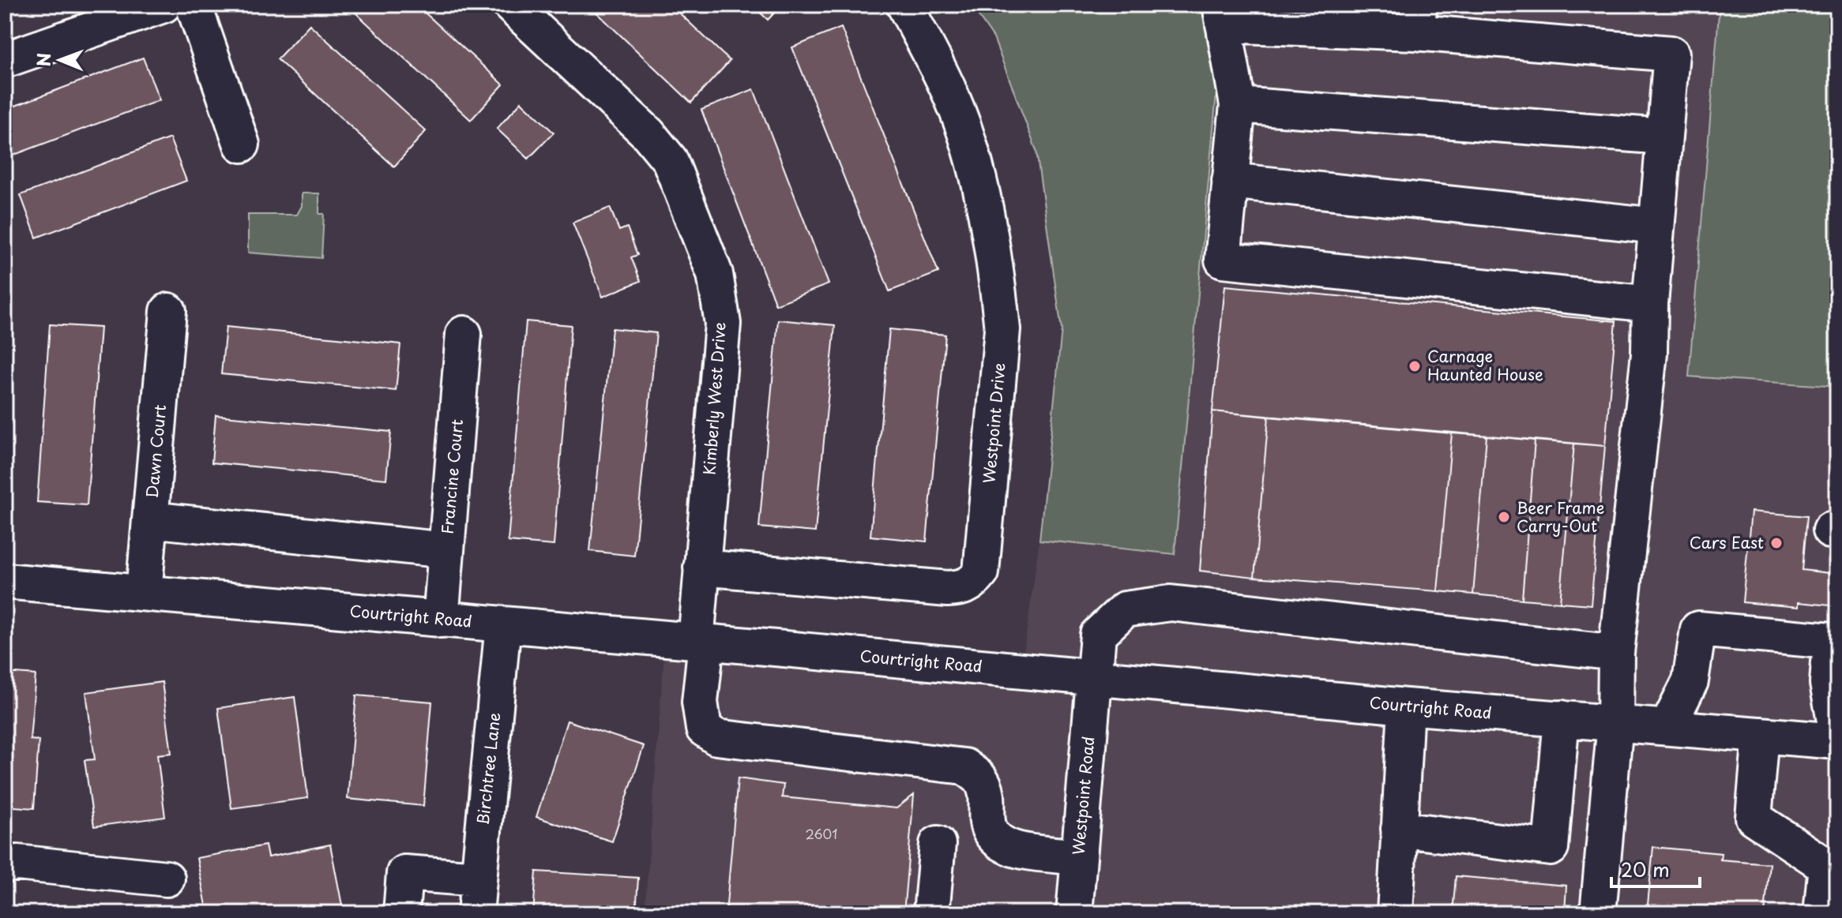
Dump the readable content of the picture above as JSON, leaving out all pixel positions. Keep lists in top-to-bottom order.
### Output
{
  "streets": {
    "street": [
      "Kimberly West Drive",
      "Westpoint Drive",
      "Dawn Court",
      "Francine Court",
      "Courtright Road",
      "Birchtree Lane",
      "Westpoint Road"
    ]
  },
  "crossings": [
    ["Kimberly West Drive", "Westpoint Drive"],
    ["Kimberly West Drive", "Courtright Road"],
    ["Kimberly West Drive", "Westpoint Road"],
    ["Dawn Court", "Courtright Road"],
    ["Francine Court", "Courtright Road"],
    ["Courtright Road", "Birchtree Lane"],
    ["Courtright Road", "Westpoint Road"]
  ],
  "places": ["Carnage Haunted House", "Beer Frame Carry-Out", "Cars East"],
  "house_numbers": ["2601"],
  "scale_bar": "20 m",
  "north": "left"
}
